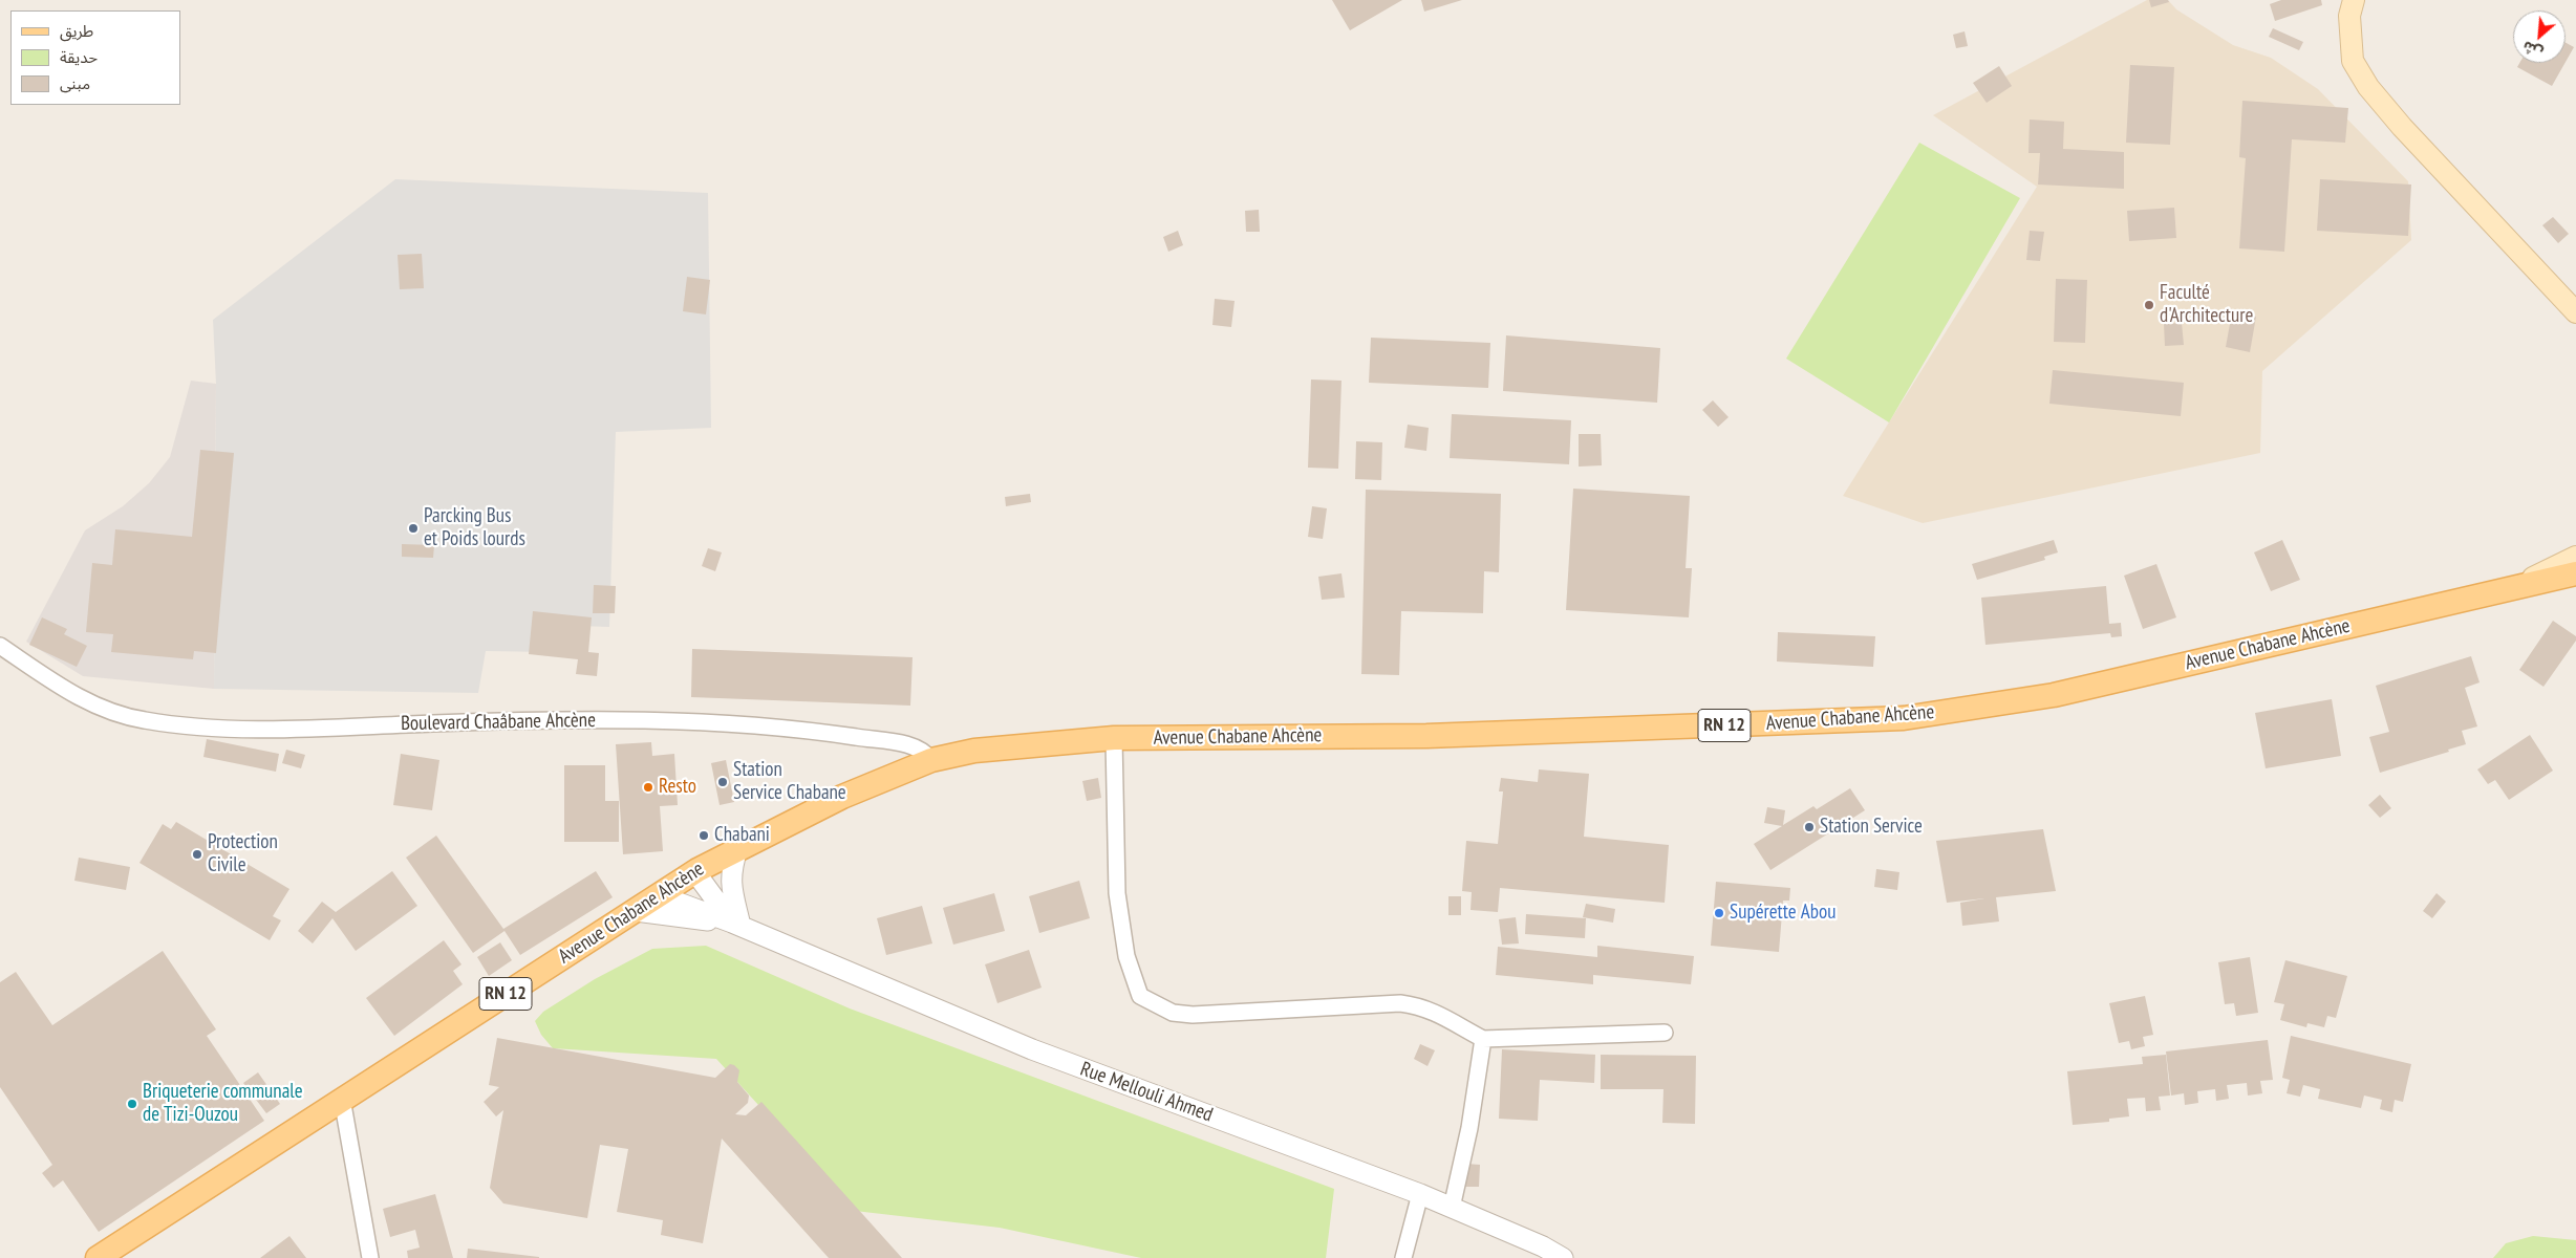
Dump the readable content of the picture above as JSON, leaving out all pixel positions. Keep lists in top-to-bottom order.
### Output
{
  "streets": {
    "main road": ["Avenue Chabane Ahcène", "RN 12"],
    "street": ["Boulevard Chaâbane Ahcène", "Rue Mellouli Ahmed"]
  },
  "crossings": [
    ["Avenue Chabane Ahcène", "Boulevard Chaâbane Ahcène"],
    ["Avenue Chabane Ahcène", "RN 12"],
    ["Avenue Chabane Ahcène", "Rue Mellouli Ahmed"]
  ],
  "places": [
    "Faculté d'Architecture",
    "Parcking Bus et Poids lourds",
    "Station Service Chabane",
    "Resto",
    "Station Service",
    "Chabani",
    "Protection Civile",
    "Supérette Abou",
    "Briqueterie communale de Tizi-Ouzou"
  ],
  "legend": ["طريق", "حديقة", "مبنى"],
  "north": "bottom left"
}
